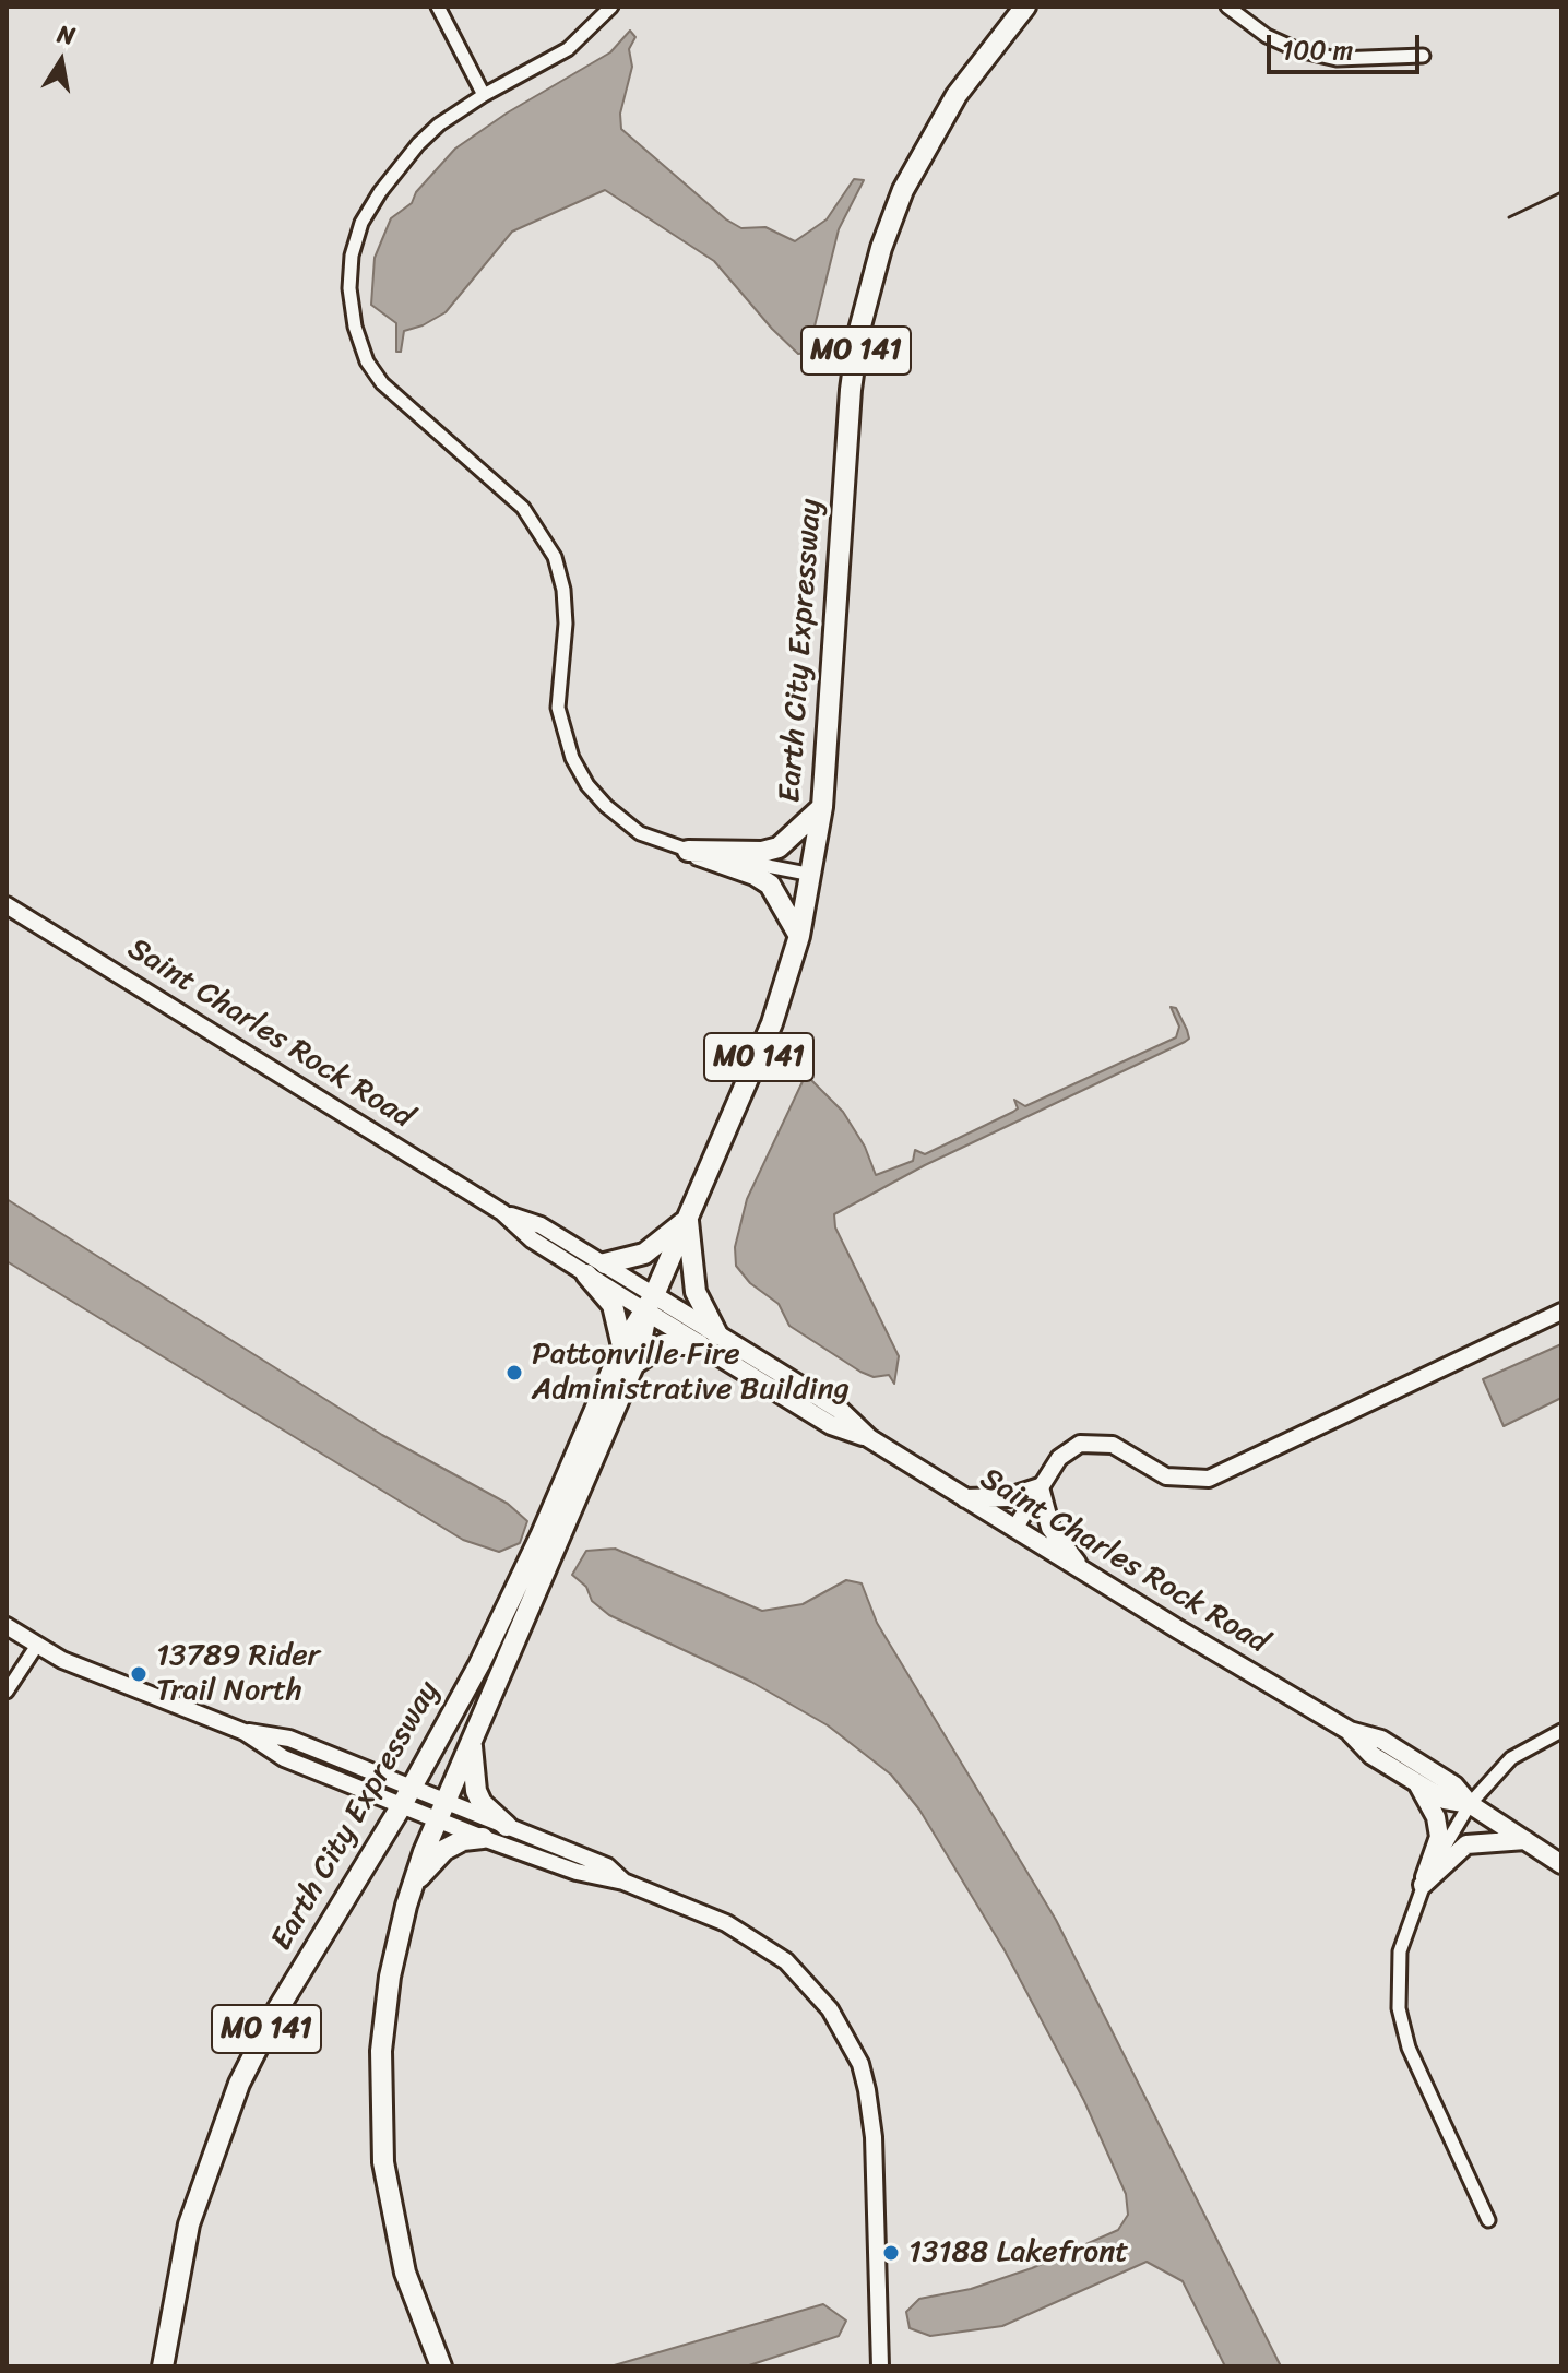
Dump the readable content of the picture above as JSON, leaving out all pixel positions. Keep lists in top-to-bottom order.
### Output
{
  "streets": {
    "highway": ["MO 141", "Earth City Expressway"],
    "main road": ["Saint Charles Rock Road"]
  },
  "crossings": [
    ["Earth City Expressway", "Saint Charles Rock Road"]
  ],
  "places": ["Pattonville Fire Administrative Building", "13789 Rider Trail North", "13188 Lakefront"],
  "scale_bar": "100 m",
  "north": "top"
}
